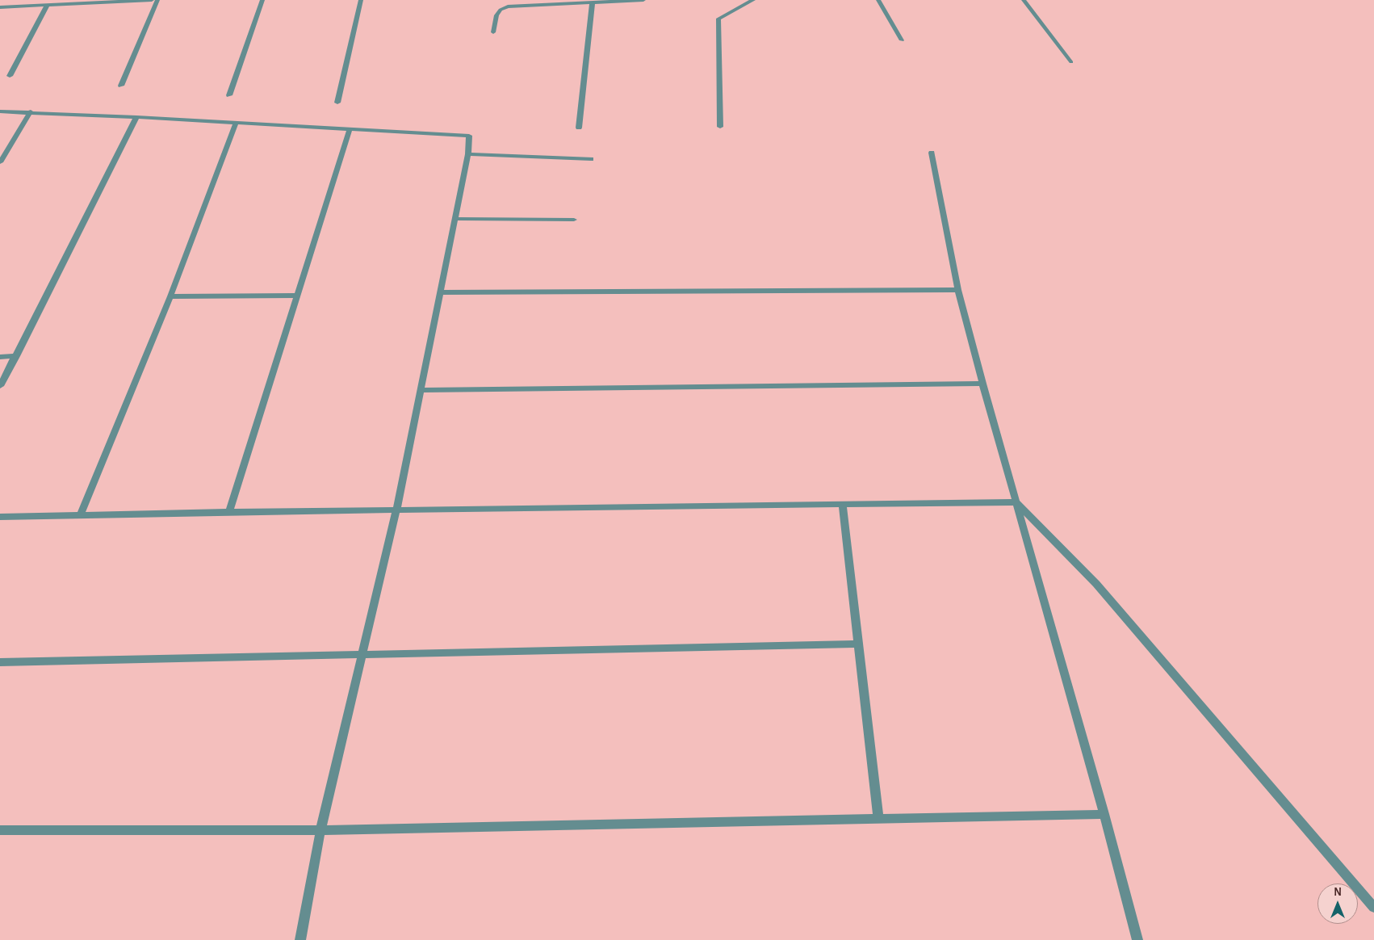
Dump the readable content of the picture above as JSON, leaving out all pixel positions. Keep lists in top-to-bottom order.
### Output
{
  "north": "top"
}
